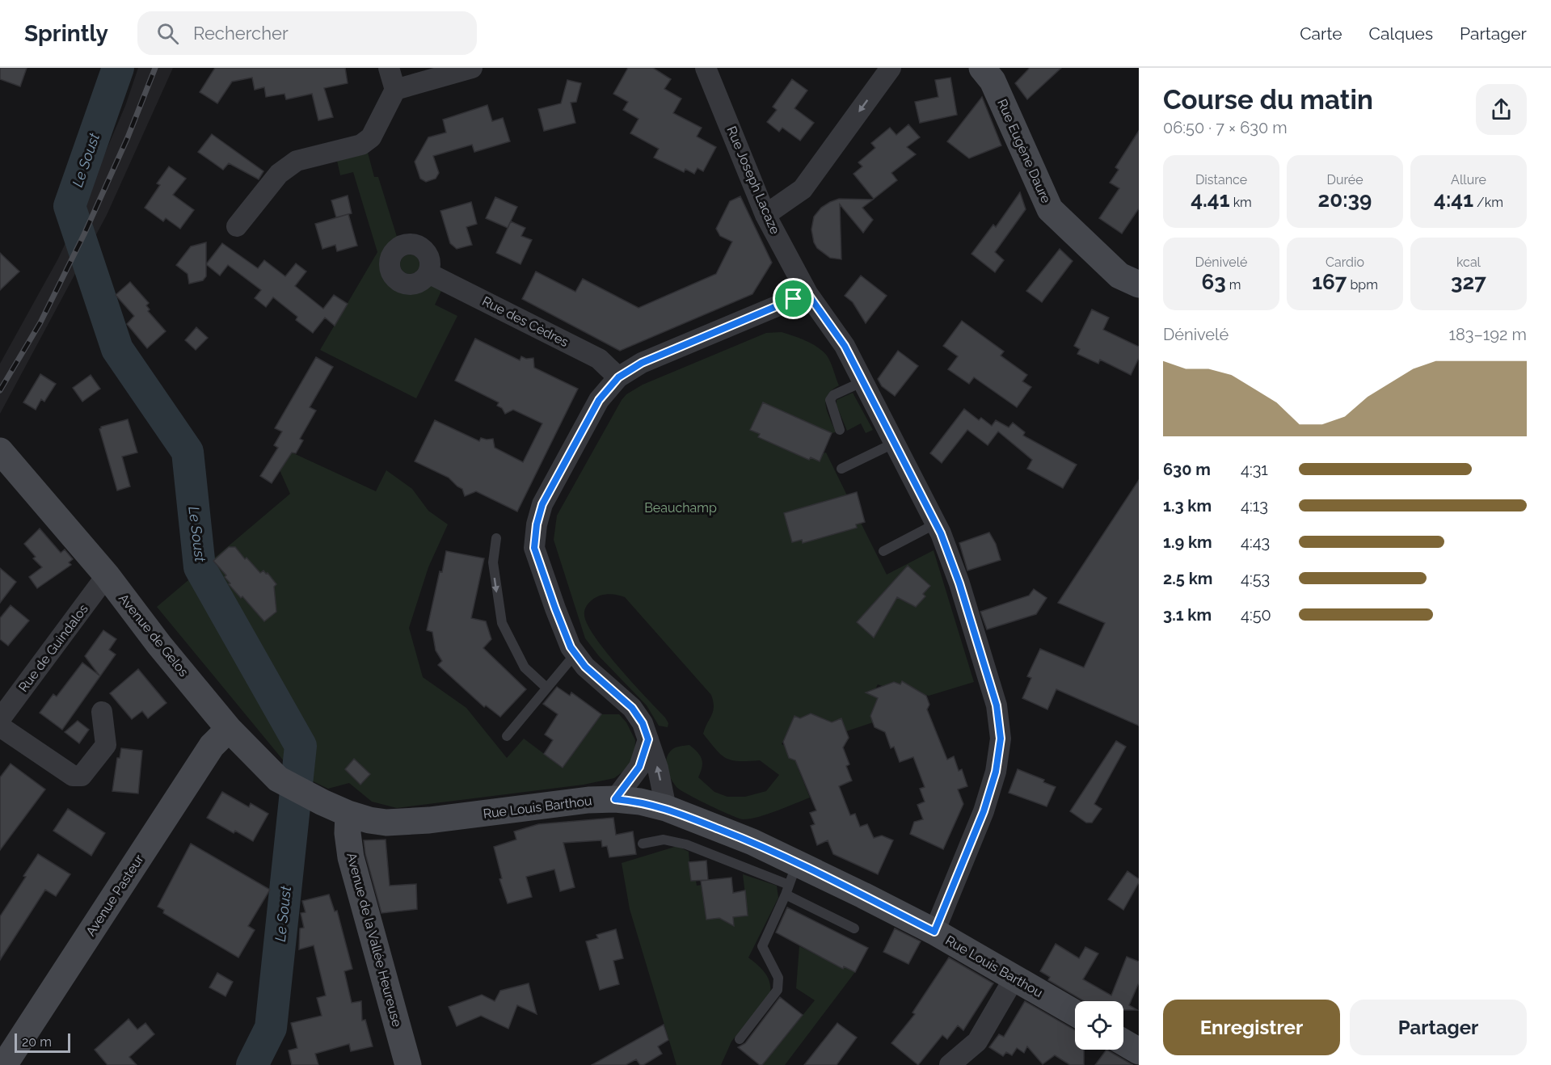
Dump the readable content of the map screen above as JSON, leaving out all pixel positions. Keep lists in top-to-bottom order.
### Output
{
  "streets": {
    "street": [
      "Rue Eugène Daure",
      "Rue Joseph Lacaze",
      "Rue des Cèdres",
      "Avenue de Gelos",
      "Rue de Guindalos",
      "Rue Louis Barthou",
      "Avenue Pasteur",
      "Avenue de la Vallée Heureuse"
    ]
  },
  "crossings": [
    ["Rue Joseph Lacaze", "Rue Louis Barthou"],
    ["Avenue de Gelos", "Rue de Guindalos"],
    ["Avenue de Gelos", "Rue Louis Barthou"],
    ["Avenue de Gelos", "Avenue Pasteur"],
    ["Rue Louis Barthou", "Avenue de la Vallée Heureuse"]
  ],
  "water": ["Le Soust"],
  "parks": ["Beauchamp"],
  "scale_bar": "20 m",
  "page": {
    "header": "Sprintly",
    "search": "Rechercher",
    "nav": ["Carte", "Calques", "Partager"],
    "heading": ["Course du matin", "06:50 · 7 × 630 m"],
    "stats": [
      ["Distance", "4.41 km"],
      ["Durée", "20:39"],
      ["Allure", "4:41 /km"],
      ["Dénivelé", "63 m"],
      ["Cardio", "167 bpm"],
      ["kcal", "327"]
    ],
    "chart": ["Dénivelé", "183–192 m"],
    "list": [
      {
        "name": "630 m",
        "note": "4:31"
      },
      {
        "name": "1.3 km",
        "note": "4:13"
      },
      {
        "name": "1.9 km",
        "note": "4:43"
      },
      {
        "name": "2.5 km",
        "note": "4:53"
      },
      {
        "name": "3.1 km",
        "note": "4:50"
      }
    ],
    "buttons": ["Enregistrer", "Partager"],
    "scale": "20 m"
  }
}
